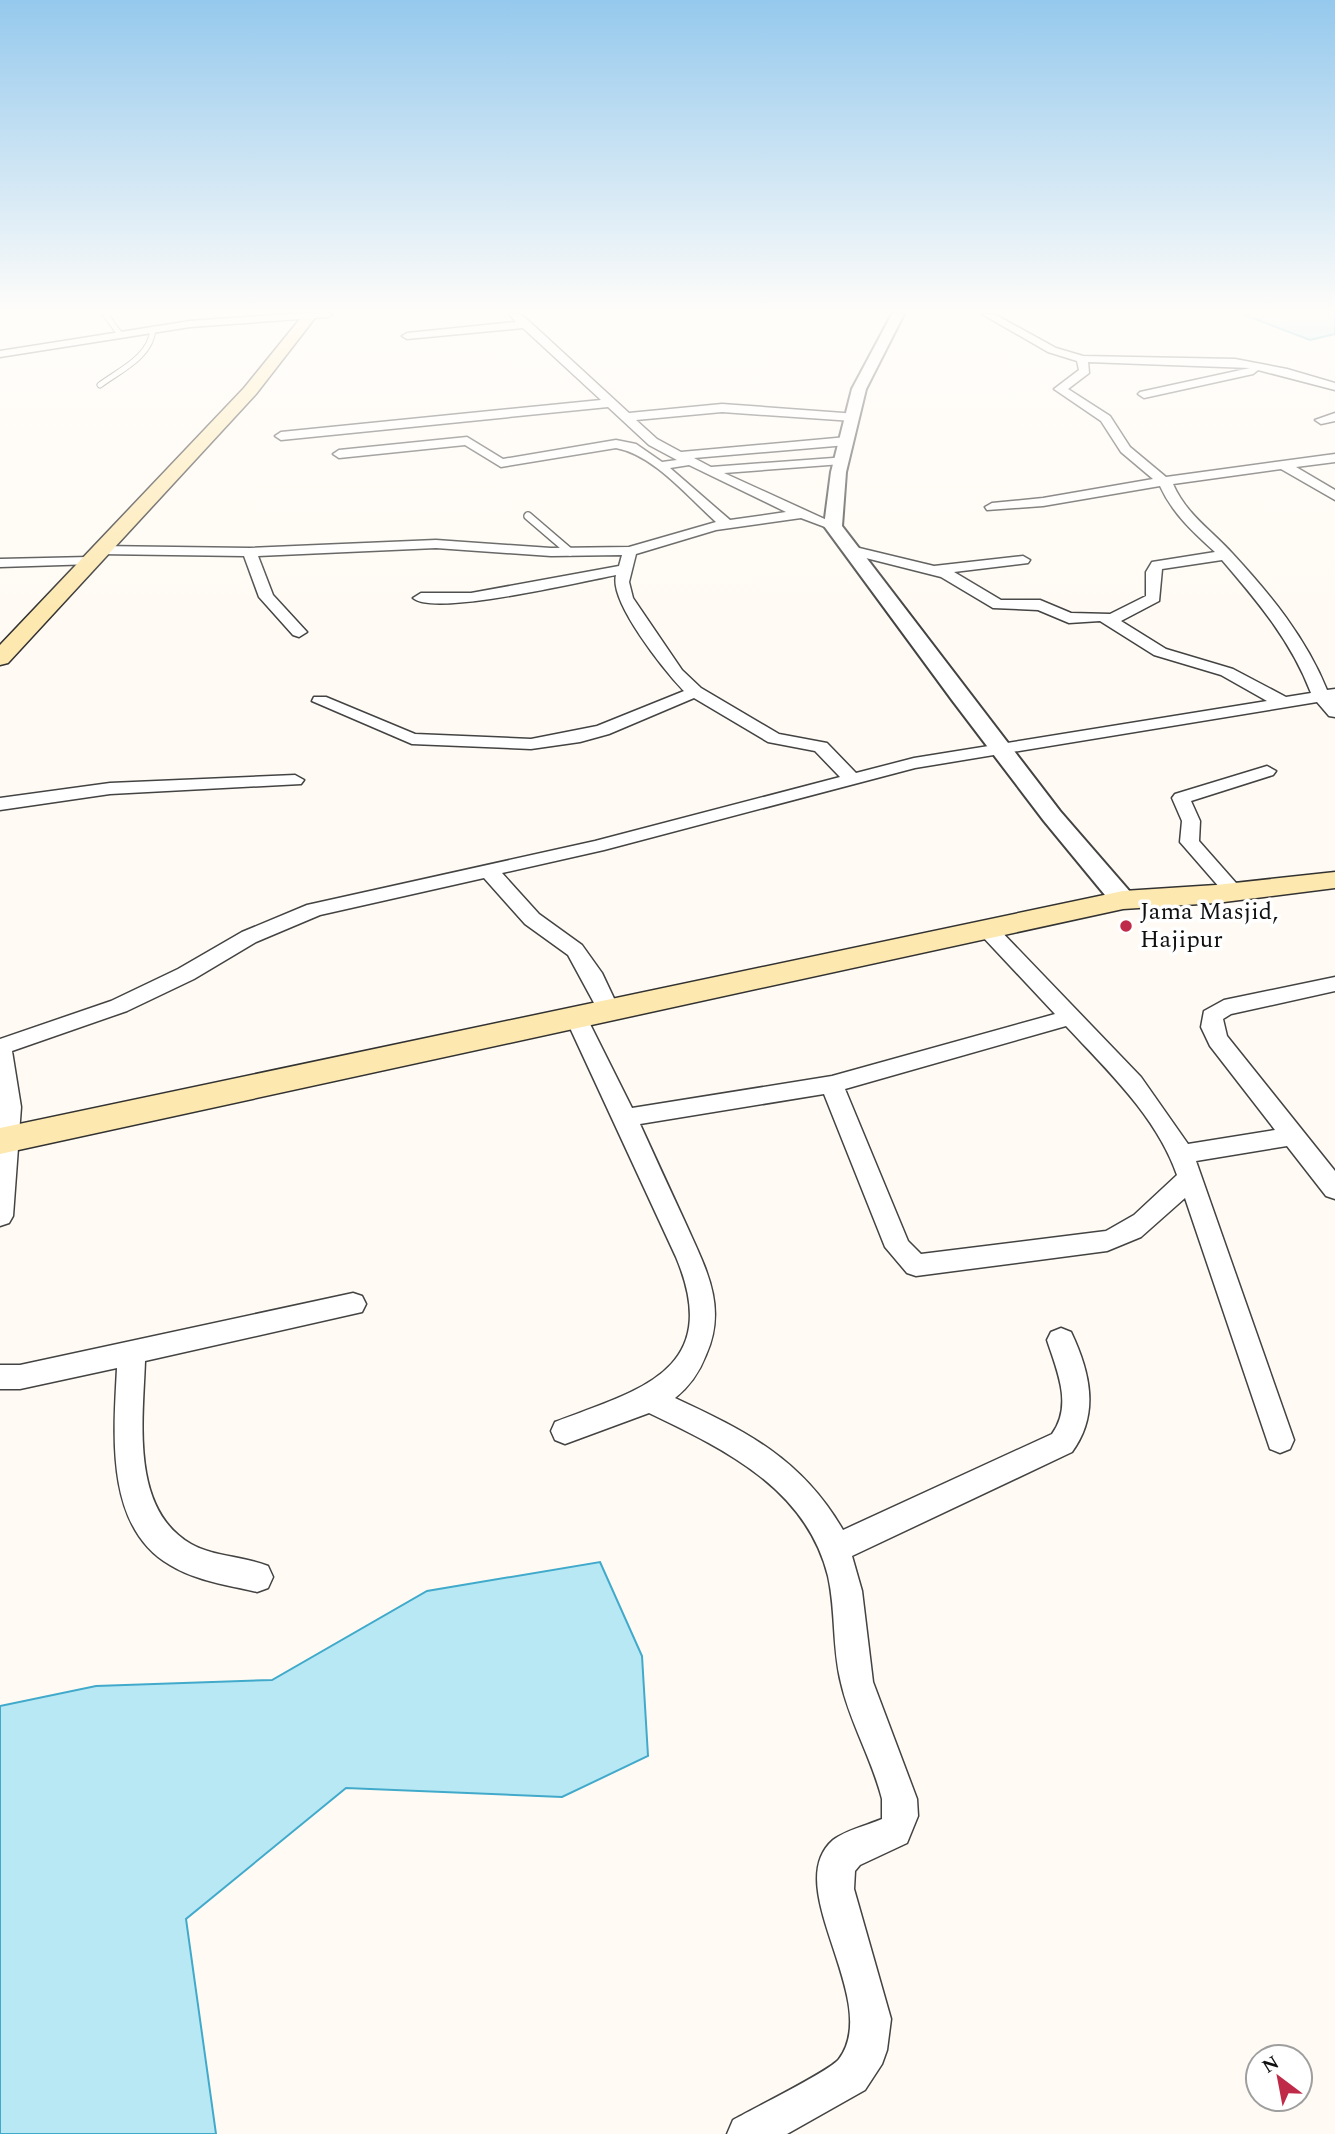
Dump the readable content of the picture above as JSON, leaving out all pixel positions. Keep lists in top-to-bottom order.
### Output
{
  "places": ["Jama Masjid, Hajipur"],
  "north": "top left"
}
